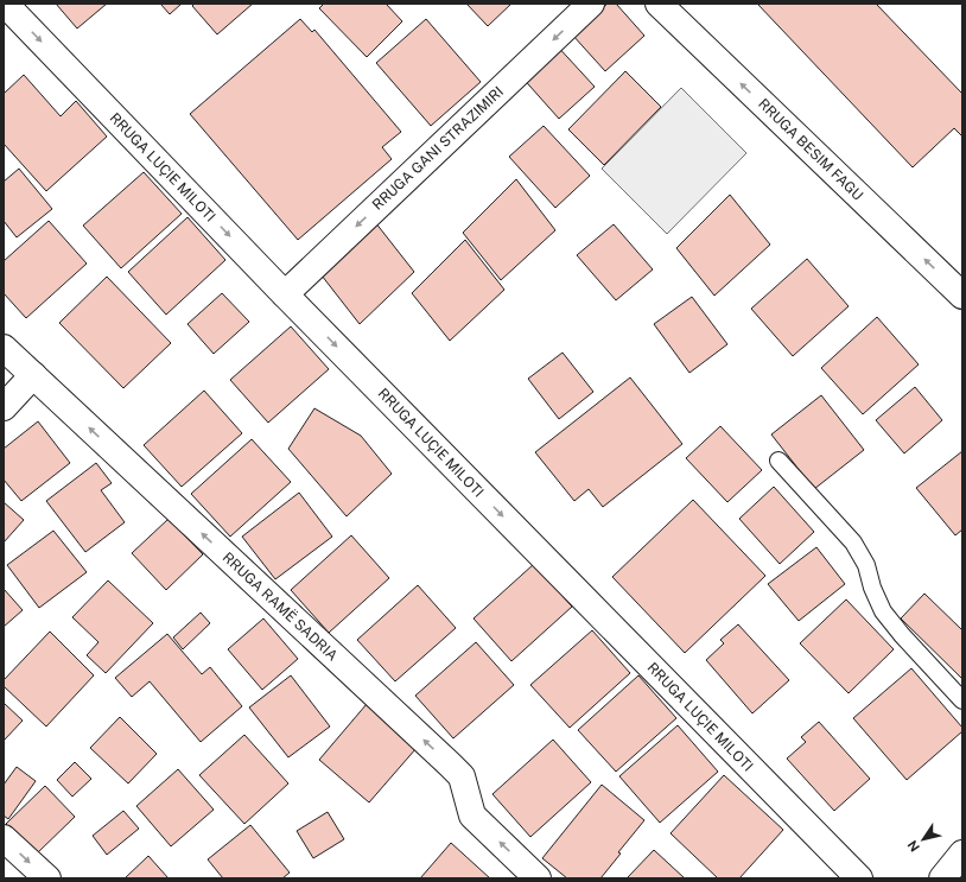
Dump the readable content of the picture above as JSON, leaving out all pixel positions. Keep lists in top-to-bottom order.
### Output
{
  "streets": {
    "street": [
      "RRUGA GANI STRAZIMIRI",
      "RRUGA BESIM FAGU",
      "RRUGA LUÇIE MILOTI",
      "RRUGA RAMË SADRIA"
    ]
  },
  "crossings": [
    ["RRUGA GANI STRAZIMIRI", "RRUGA LUÇIE MILOTI"]
  ],
  "one_way": [
    "RRUGA GANI STRAZIMIRI",
    "RRUGA BESIM FAGU",
    "RRUGA LUÇIE MILOTI",
    "RRUGA RAMË SADRIA"
  ],
  "north": "bottom left"
}
